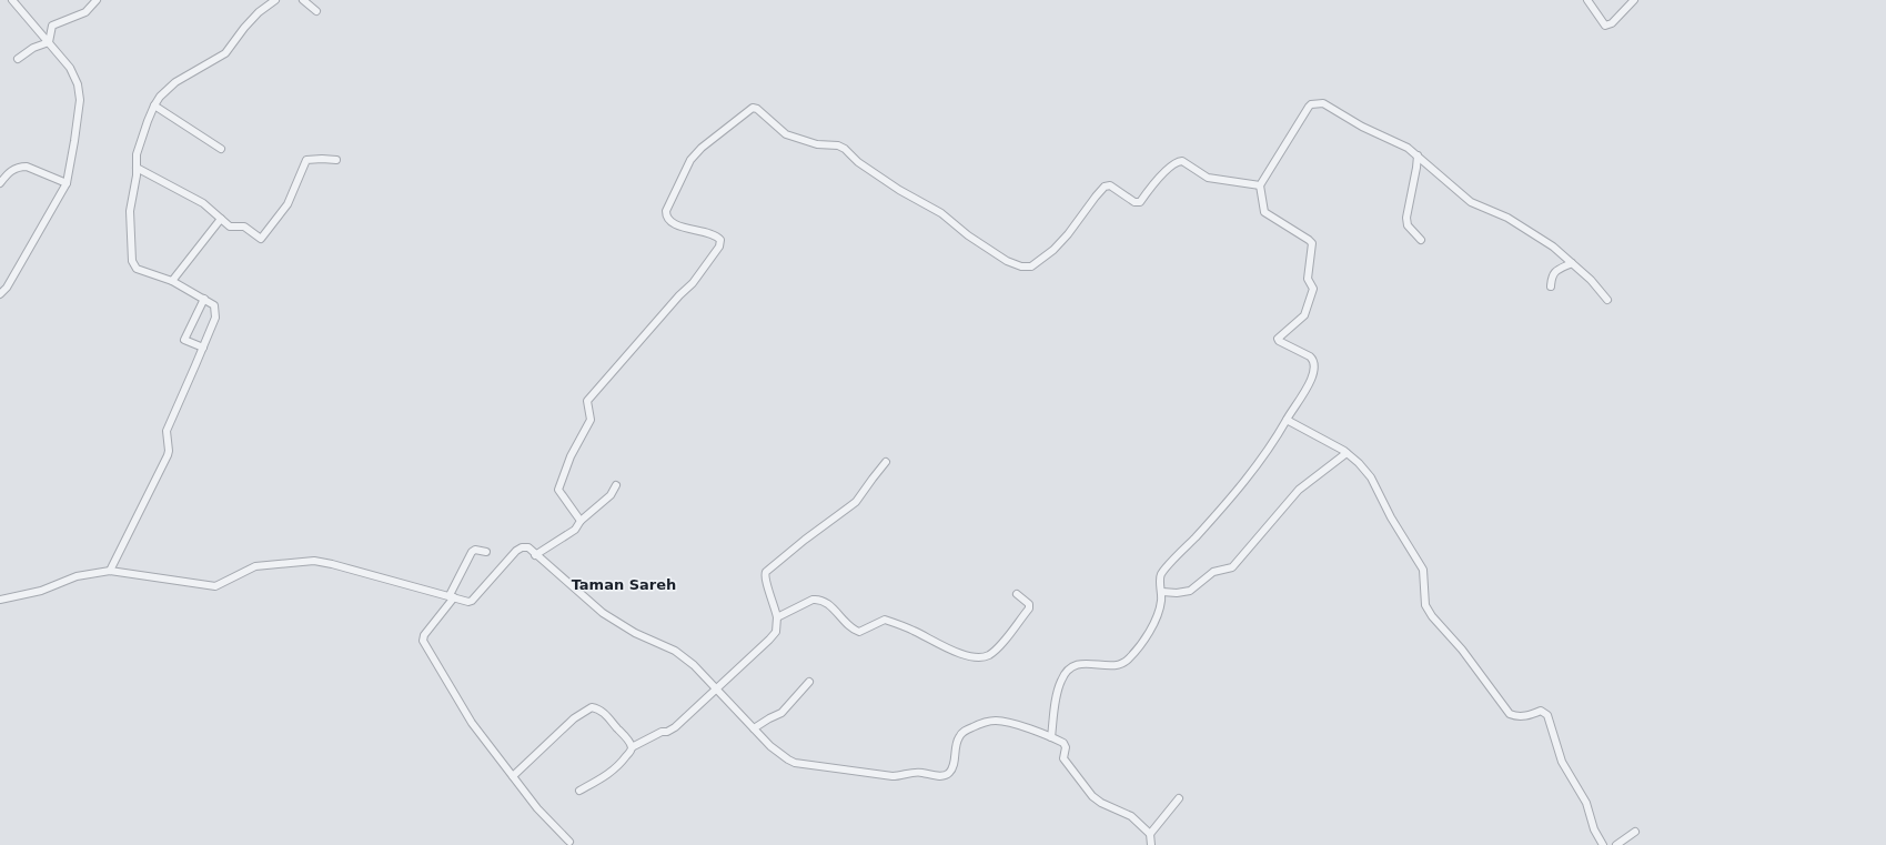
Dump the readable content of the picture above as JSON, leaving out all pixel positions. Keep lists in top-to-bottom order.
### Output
{
  "districts": ["Taman Sareh"]
}
